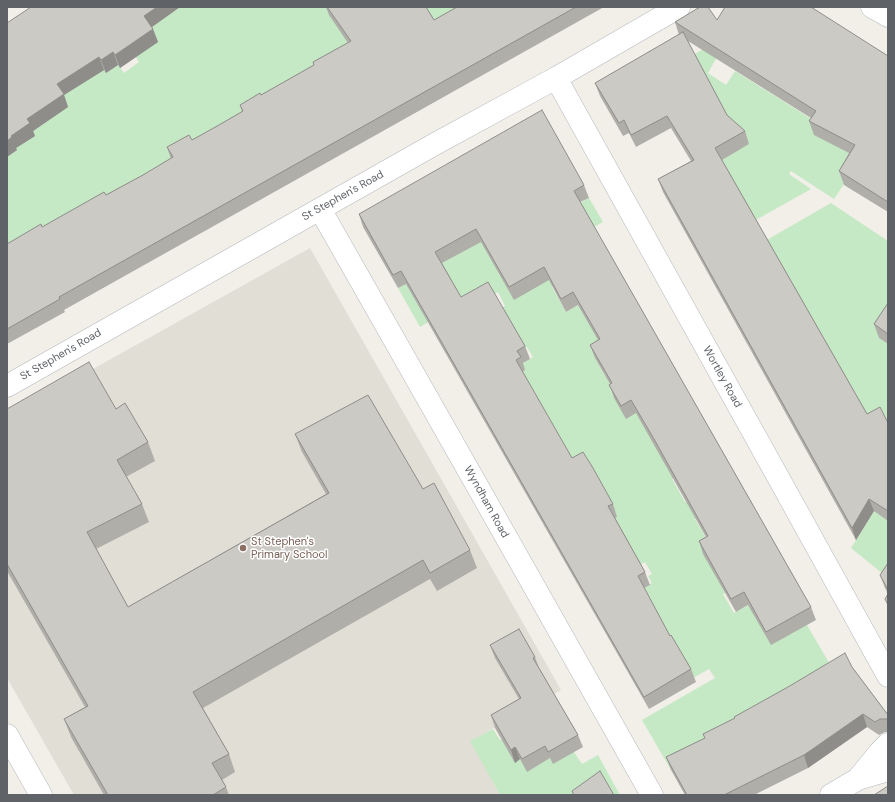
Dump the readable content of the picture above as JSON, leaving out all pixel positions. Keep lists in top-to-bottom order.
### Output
{
  "streets": {
    "street": ["St Stephen's Road", "Wortley Road", "Wyndham Road"]
  },
  "crossings": [
    ["St Stephen's Road", "Wortley Road"],
    ["St Stephen's Road", "Wyndham Road"]
  ],
  "places": ["St Stephen's Primary School"]
}
